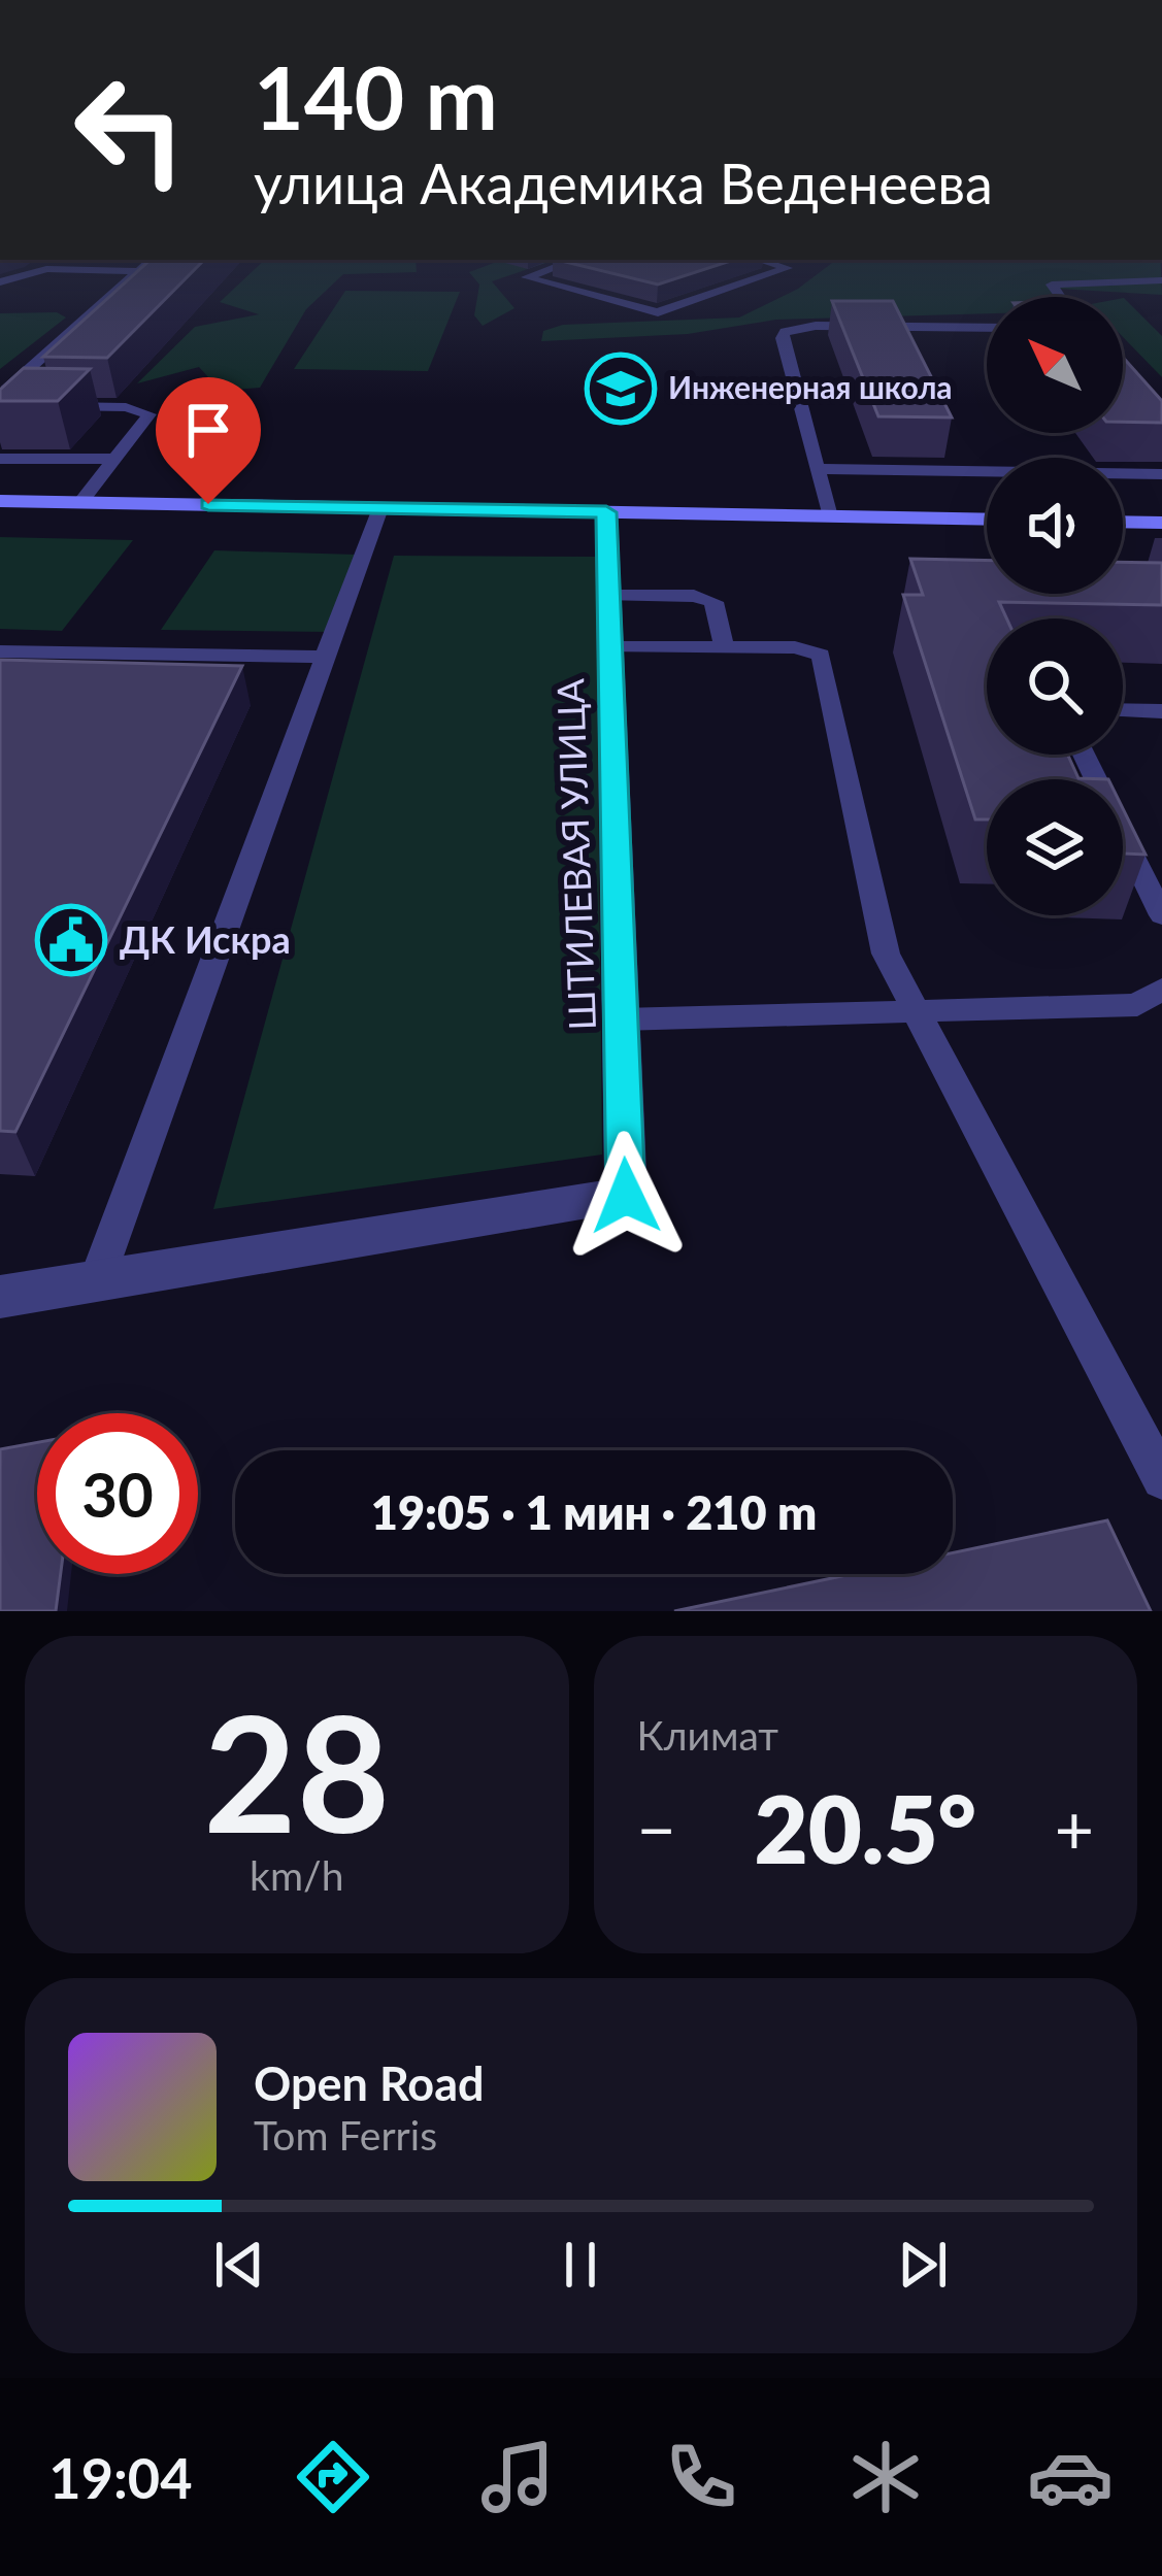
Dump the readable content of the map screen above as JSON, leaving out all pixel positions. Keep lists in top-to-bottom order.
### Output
{
  "streets": {
    "street": ["ШТИЛЕВАЯ УЛИЦА"]
  },
  "places": {
    "school or university": ["Инженерная школа"],
    "public building": ["ДК Искра"]
  },
  "north": "top left",
  "page": {
    "turn": ["140 m", "улица Академика Веденеева"],
    "limit": "30",
    "trip": "19:05 · 1 мин · 210 m",
    "tile": [
      ["28", "km/h"],
      "Климат"
    ],
    "heat": ["−", "20.5°", "+"],
    "song": ["Open Road", "Tom Ferris"],
    "tabs": "19:04"
  }
}
